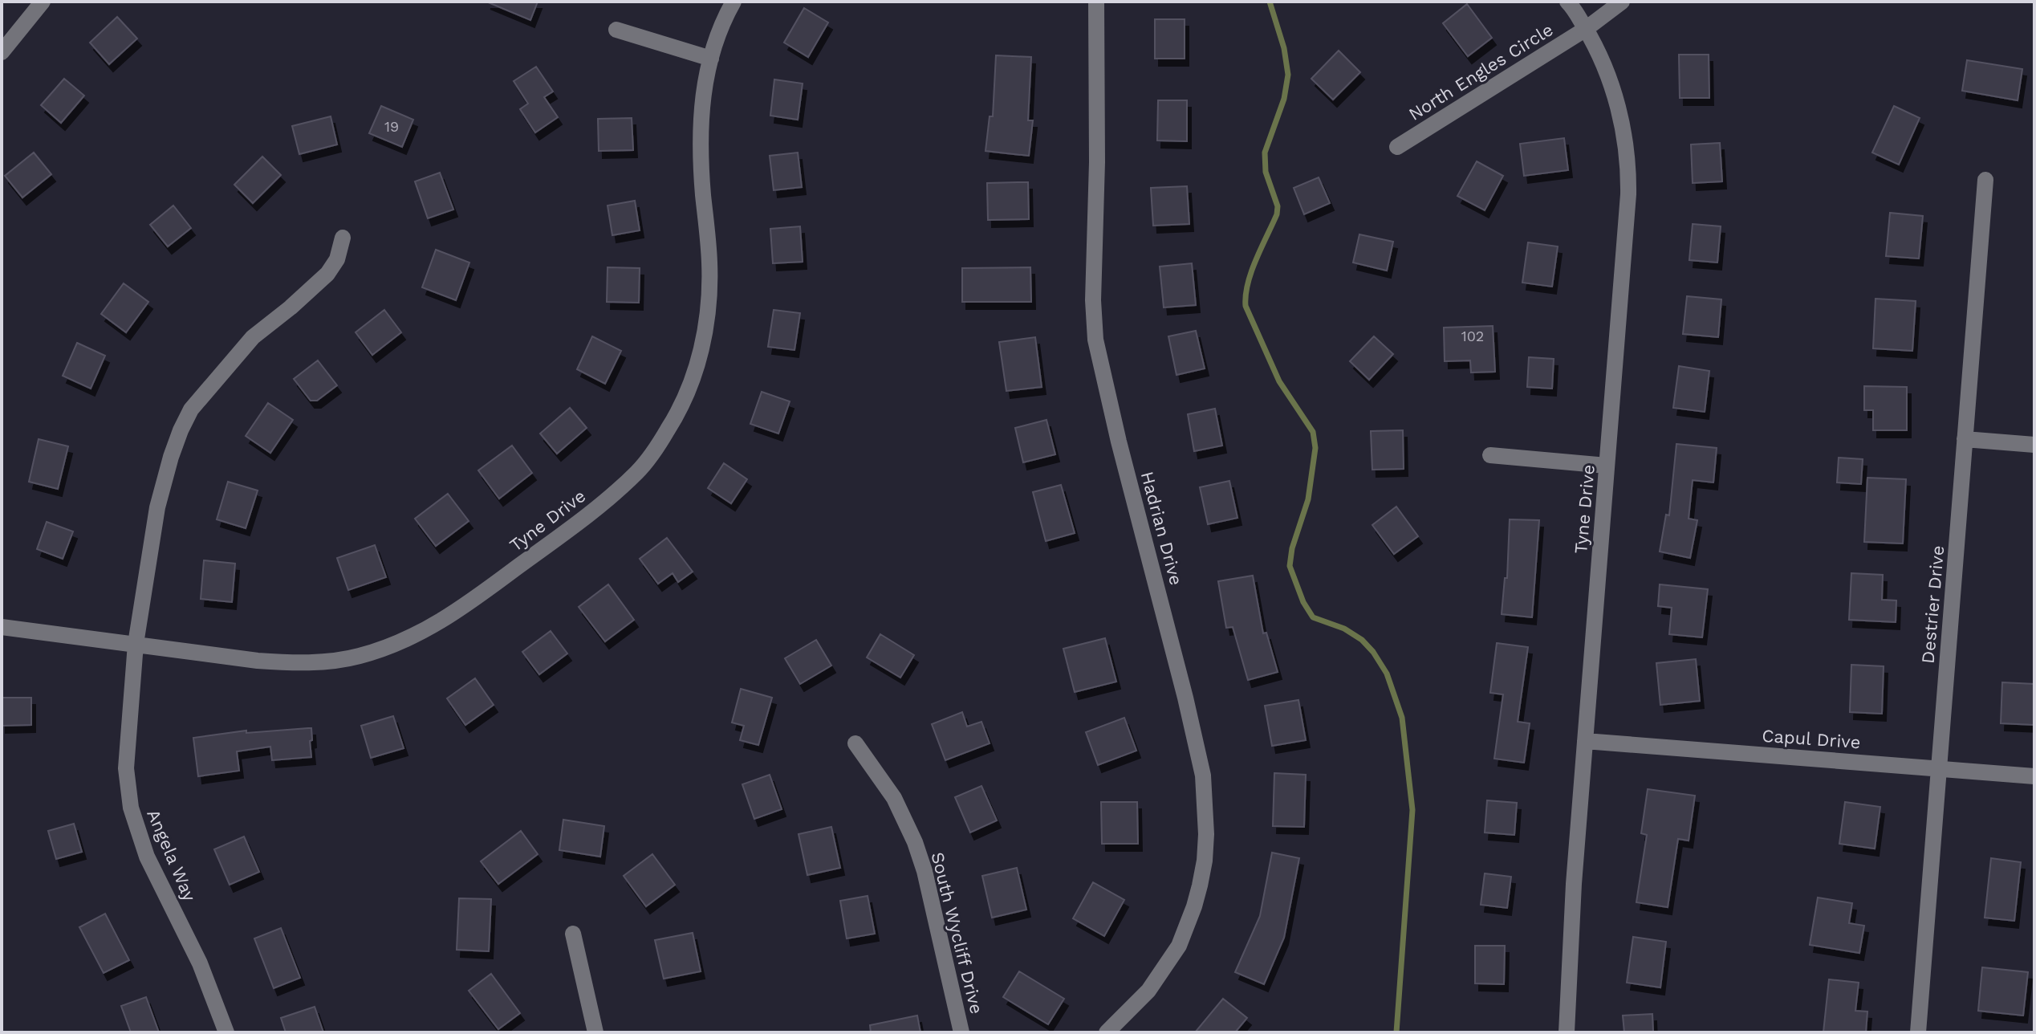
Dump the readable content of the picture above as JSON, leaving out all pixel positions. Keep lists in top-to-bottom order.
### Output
{
  "streets": {
    "street": [
      "North Engles Circle",
      "Tyne Drive",
      "Hadrian Drive",
      "Destrier Drive",
      "Capul Drive",
      "Angela Way",
      "South Wycliff Drive"
    ]
  },
  "crossings": [
    ["North Engles Circle", "Tyne Drive"],
    ["Tyne Drive", "Capul Drive"],
    ["Tyne Drive", "Angela Way"],
    ["Destrier Drive", "Capul Drive"]
  ],
  "house_numbers": ["19", "102"]
}
